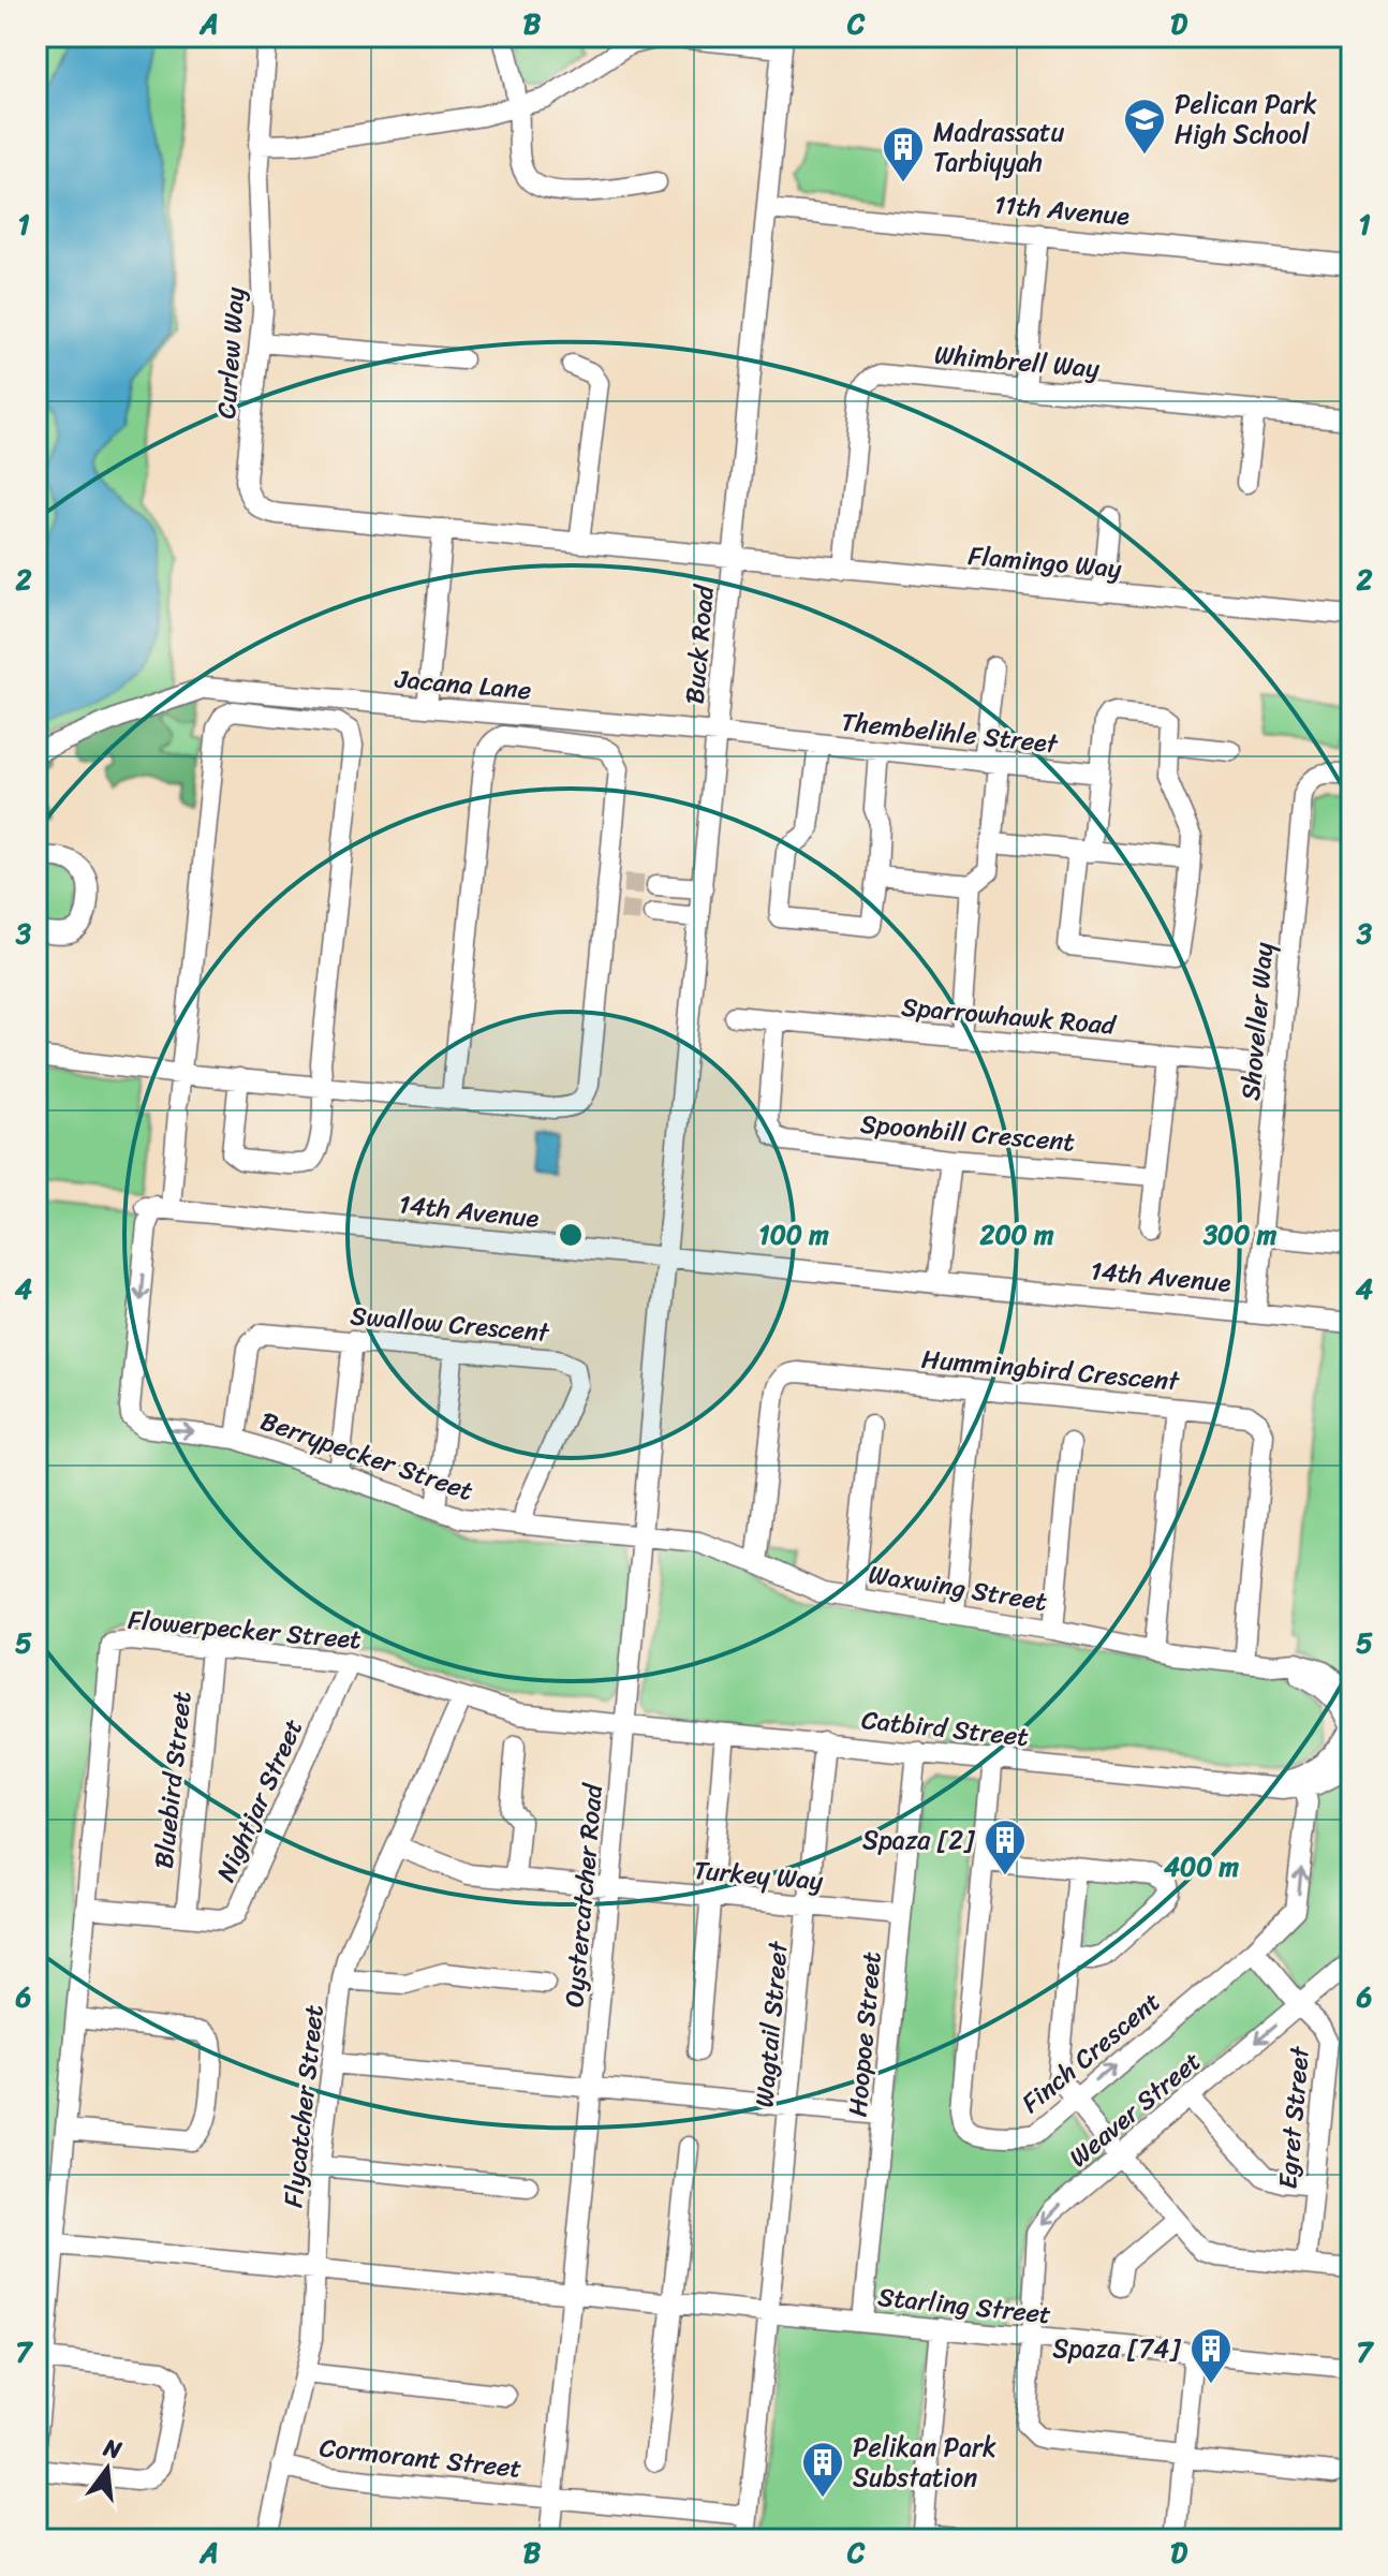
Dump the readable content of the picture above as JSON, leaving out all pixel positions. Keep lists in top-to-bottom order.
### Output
{
  "streets": {
    "street": [
      "11th Avenue",
      "Curlew Way",
      "Whimbrell Way",
      "Flamingo Way",
      "Buck Road",
      "Jacana Lane",
      "Thembelihle Street",
      "Sparrowhawk Road",
      "Shoveller Way",
      "Spoonbill Crescent",
      "14th Avenue",
      "Swallow Crescent",
      "Hummingbird Crescent",
      "Berrypecker Street",
      "Waxwing Street",
      "Flowerpecker Street",
      "Catbird Street",
      "Bluebird Street",
      "Nightjar Street",
      "Turkey Way",
      "Oystercatcher Road",
      "Wagtail Street",
      "Hoopoe Street",
      "Finch Crescent",
      "Flycatcher Street",
      "Weaver Street",
      "Egret Street",
      "Starling Street",
      "Cormorant Street"
    ]
  },
  "crossings": [
    ["11th Avenue", "Buck Road"],
    ["Curlew Way", "Flamingo Way"],
    ["Curlew Way", "Buck Road"],
    ["Whimbrell Way", "Flamingo Way"],
    ["Flamingo Way", "Buck Road"],
    ["Buck Road", "Jacana Lane"],
    ["Buck Road", "Thembelihle Street"],
    ["Buck Road", "14th Avenue"],
    ["Buck Road", "Oystercatcher Road"],
    ["Jacana Lane", "Thembelihle Street"],
    ["Sparrowhawk Road", "Shoveller Way"],
    ["Sparrowhawk Road", "Spoonbill Crescent"],
    ["Shoveller Way", "14th Avenue"],
    ["14th Avenue", "Berrypecker Street"],
    ["14th Avenue", "Oystercatcher Road"],
    ["Swallow Crescent", "Berrypecker Street"],
    ["Hummingbird Crescent", "Waxwing Street"],
    ["Berrypecker Street", "Waxwing Street"],
    ["Berrypecker Street", "Oystercatcher Road"],
    ["Waxwing Street", "Catbird Street"],
    ["Waxwing Street", "Oystercatcher Road"],
    ["Flowerpecker Street", "Catbird Street"],
    ["Flowerpecker Street", "Bluebird Street"],
    ["Flowerpecker Street", "Nightjar Street"],
    ["Flowerpecker Street", "Oystercatcher Road"],
    ["Flowerpecker Street", "Flycatcher Street"],
    ["Catbird Street", "Oystercatcher Road"],
    ["Catbird Street", "Wagtail Street"],
    ["Catbird Street", "Hoopoe Street"],
    ["Catbird Street", "Finch Crescent"],
    ["Bluebird Street", "Nightjar Street"],
    ["Turkey Way", "Oystercatcher Road"],
    ["Turkey Way", "Wagtail Street"],
    ["Turkey Way", "Hoopoe Street"],
    ["Turkey Way", "Flycatcher Street"],
    ["Oystercatcher Road", "Starling Street"],
    ["Oystercatcher Road", "Cormorant Street"],
    ["Wagtail Street", "Starling Street"],
    ["Wagtail Street", "Cormorant Street"],
    ["Hoopoe Street", "Starling Street"],
    ["Finch Crescent", "Egret Street"],
    ["Flycatcher Street", "Starling Street"],
    ["Flycatcher Street", "Cormorant Street"],
    ["Weaver Street", "Egret Street"],
    ["Weaver Street", "Starling Street"]
  ],
  "one_way": ["Finch Crescent", "Weaver Street"],
  "places": {
    "school or university": ["Pelican Park High School"],
    "building": [
      "Madrassatu Tarbiyyah",
      "Spaza [2]",
      "Spaza [74]",
      "Pelikan Park Substation"
    ]
  },
  "north": "top",
  "grid": {
    "columns": [
      "A",
      "B",
      "C",
      "D"
    ],
    "rows": [
      "1",
      "2",
      "3",
      "4",
      "5",
      "6",
      "7"
    ]
  },
  "rings": [
    "100 m",
    "200 m",
    "300 m",
    "400 m"
  ]
}
